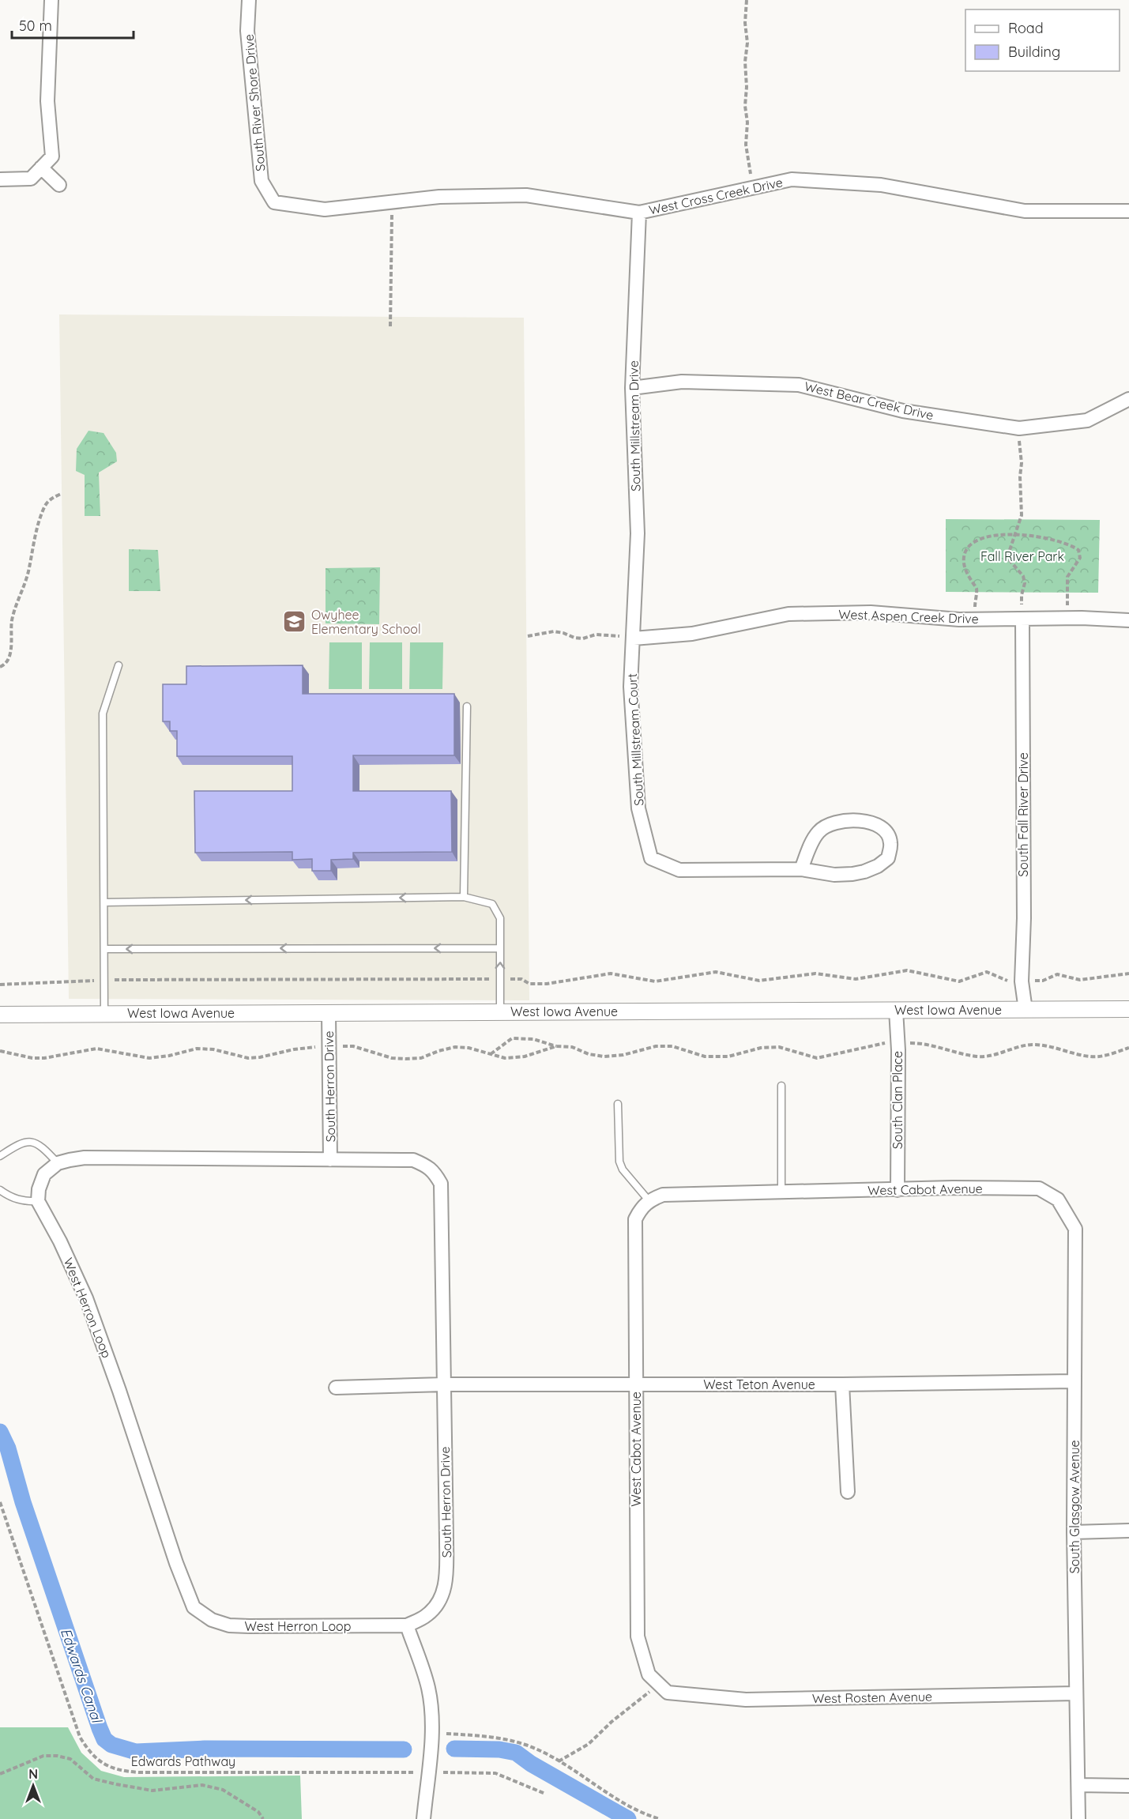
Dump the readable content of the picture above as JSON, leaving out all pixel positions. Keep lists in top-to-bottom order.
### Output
{
  "streets": {
    "street": [
      "South River Shore Drive",
      "West Cross Creek Drive",
      "West Bear Creek Drive",
      "South Millstream Drive",
      "West Aspen Creek Drive",
      "South Millstream Court",
      "South Fall River Drive",
      "West Iowa Avenue",
      "South Herron Drive",
      "South Clan Place",
      "West Cabot Avenue",
      "West Herron Loop",
      "West Teton Avenue",
      "South Glasgow Avenue",
      "West Rosten Avenue"
    ],
    "path": ["Edwards Pathway"]
  },
  "crossings": [
    ["South River Shore Drive", "West Cross Creek Drive"],
    ["West Cross Creek Drive", "South Millstream Drive"],
    ["West Bear Creek Drive", "South Millstream Drive"],
    ["South Millstream Drive", "West Aspen Creek Drive"],
    ["South Millstream Drive", "South Millstream Court"],
    ["West Aspen Creek Drive", "South Millstream Court"],
    ["West Aspen Creek Drive", "South Fall River Drive"],
    ["South Fall River Drive", "West Iowa Avenue"],
    ["West Iowa Avenue", "South Herron Drive"],
    ["West Iowa Avenue", "South Clan Place"],
    ["South Herron Drive", "West Herron Loop"],
    ["South Herron Drive", "West Teton Avenue"],
    ["South Clan Place", "West Cabot Avenue"],
    ["West Cabot Avenue", "West Teton Avenue"],
    ["West Cabot Avenue", "South Glasgow Avenue"],
    ["West Cabot Avenue", "West Rosten Avenue"],
    ["West Teton Avenue", "South Glasgow Avenue"],
    ["South Glasgow Avenue", "West Rosten Avenue"]
  ],
  "water": ["Edwards Canal"],
  "parks": ["Fall River Park"],
  "places": {
    "school or university": ["Owyhee Elementary School"]
  },
  "legend": ["Road", "Building"],
  "scale_bar": "50 m",
  "north": "top"
}
